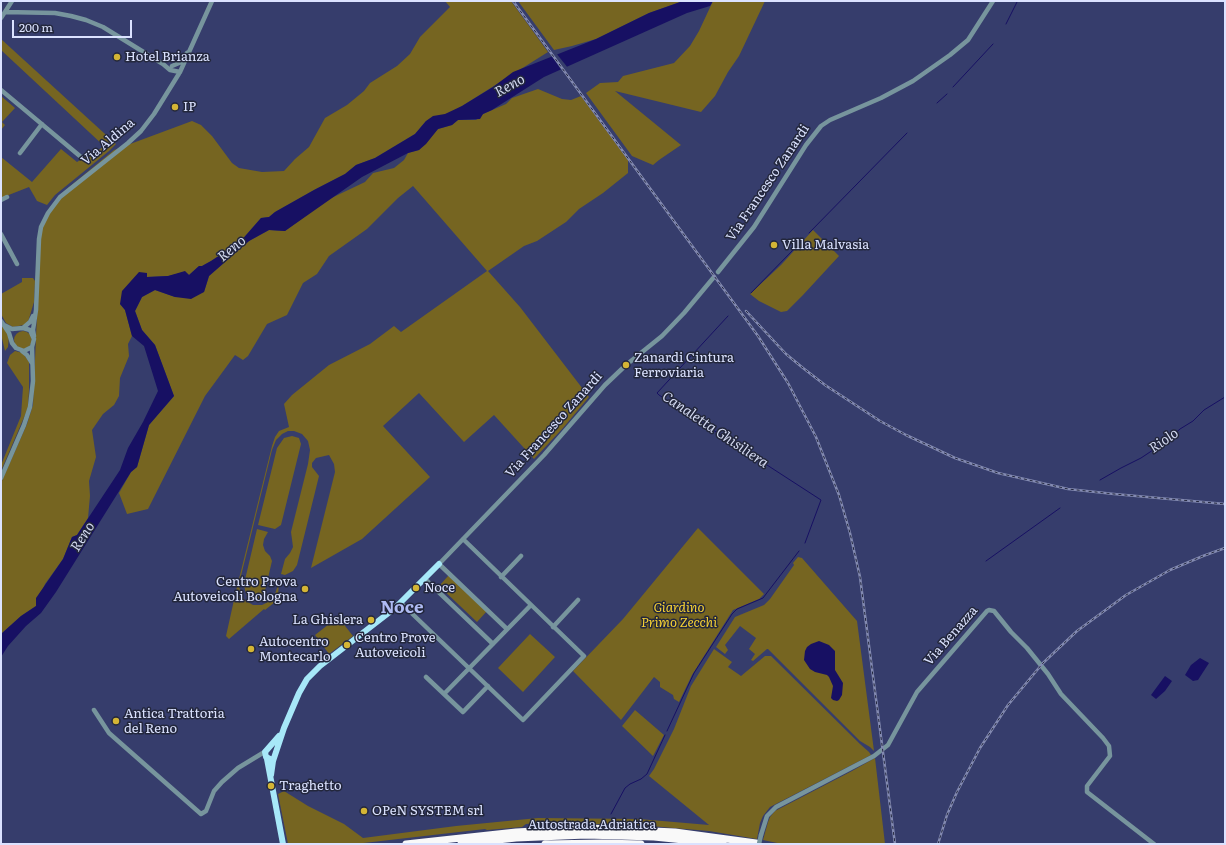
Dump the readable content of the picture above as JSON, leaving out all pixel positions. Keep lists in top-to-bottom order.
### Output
{
  "streets": {
    "highway": ["Autostrada Adriatica"],
    "main road": ["Via Francesco Zanardi"],
    "street": ["Via Aldina", "Via Benazza"]
  },
  "districts": ["Noce"],
  "water": ["Reno", "Canaletta Ghisiliera", "Riolo"],
  "parks": ["Giardino Primo Zecchi"],
  "places": [
    "Hotel Brianza",
    "IP",
    "Villa Malvasia",
    "Zanardi Cintura Ferroviaria",
    "Noce",
    "Centro Prova Autoveicoli Bologna",
    "La Ghislera",
    "Centro Prove Autoveicoli",
    "Autocentro Montecarlo",
    "Antica Trattoria del Reno",
    "Traghetto",
    "OPeN SYSTEM srl"
  ],
  "scale_bar": "200 m"
}
